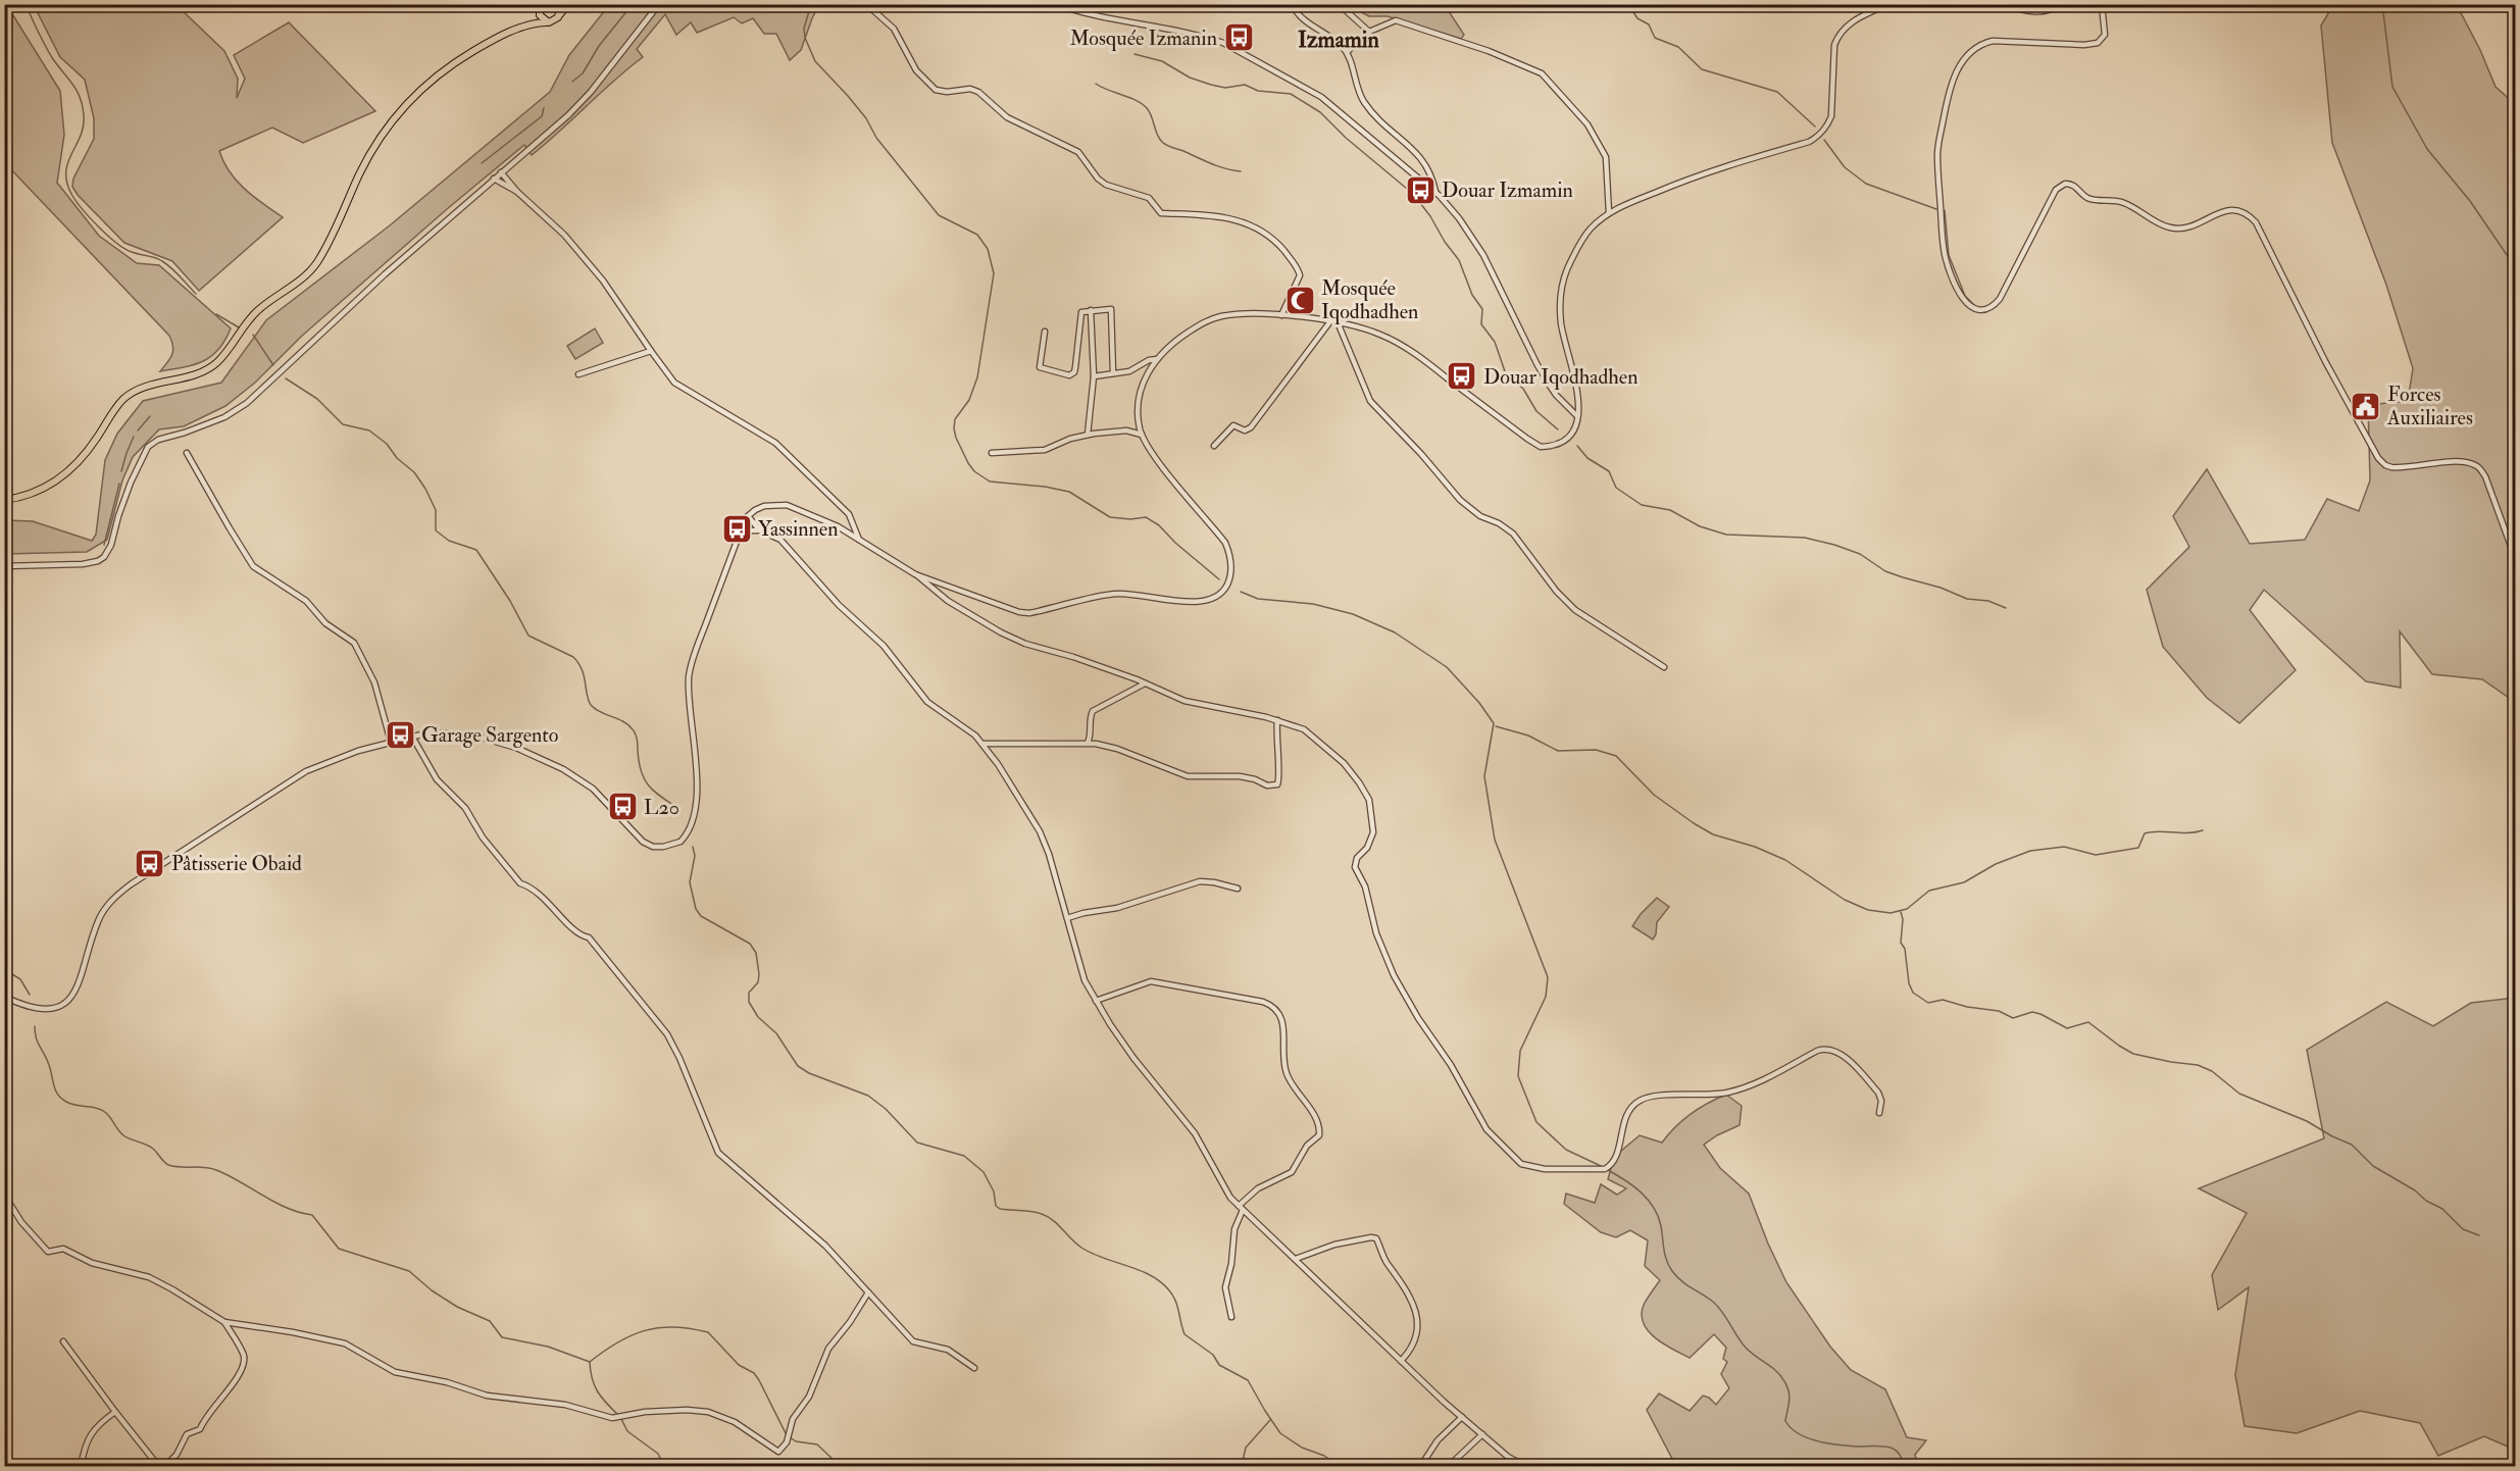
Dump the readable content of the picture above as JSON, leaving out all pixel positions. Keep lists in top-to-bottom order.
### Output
{
  "districts": ["Izmamin"],
  "places": {
    "bus stop": [
      "Mosquée Izmanin",
      "Douar Izmamin",
      "Douar Iqodhadhen",
      "Yassinnen",
      "Garage Sargento",
      "L20",
      "Pâtisserie Obaid"
    ],
    "mosque": ["Mosquée Iqodhadhen"],
    "public building": ["Forces Auxiliaires"]
  }
}
